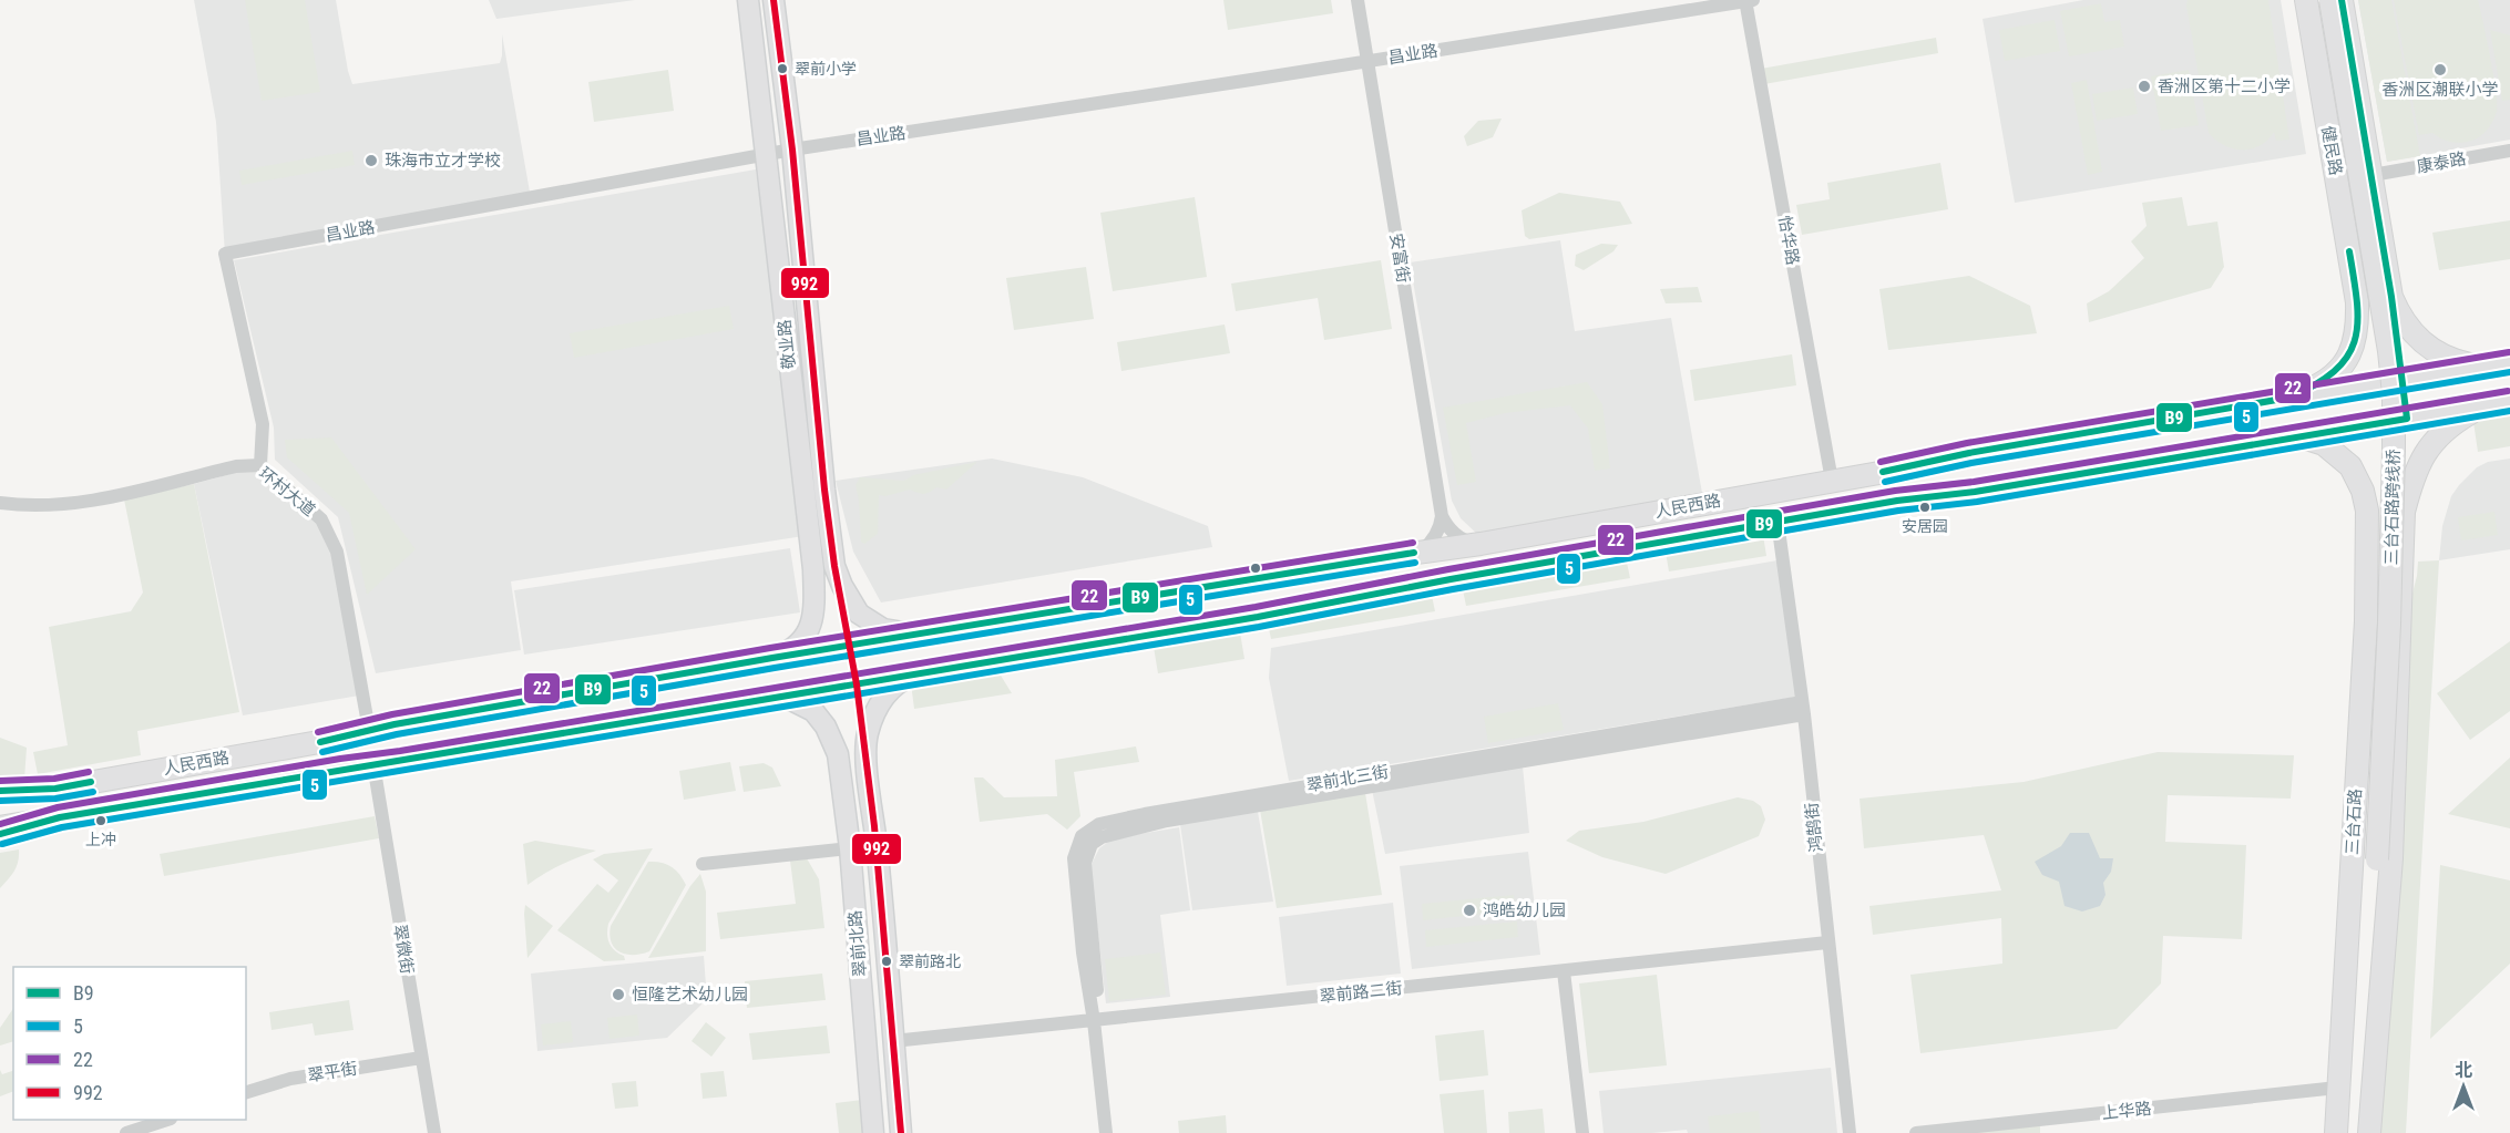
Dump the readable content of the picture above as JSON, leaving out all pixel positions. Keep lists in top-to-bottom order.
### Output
{
  "streets": {
    "main road": [
      "健民路",
      "敬业路",
      "人民西路",
      "三台石路跨线桥",
      "三台石路",
      "翠前北路"
    ],
    "street": [
      "昌业路",
      "康泰路",
      "怡华路",
      "安富街",
      "环村大道",
      "翠前北三街",
      "鸿鹄街",
      "翠微街",
      "翠前路二街",
      "翠平街",
      "上华路"
    ]
  },
  "crossings": [
    ["昌业路", "怡华路"],
    ["昌业路", "安富街"],
    ["昌业路", "敬业路"],
    ["昌业路", "环村大道"],
    ["健民路", "人民西路"],
    ["怡华路", "人民西路"],
    ["敬业路", "人民西路"],
    ["环村大道", "人民西路"],
    ["人民西路", "三台石路"],
    ["人民西路", "鸿鹄街"],
    ["人民西路", "翠前北路"],
    ["人民西路", "翠微街"],
    ["翠前北三街", "鸿鹄街"],
    ["翠前北三街", "翠前路二街"],
    ["三台石路", "上华路"],
    ["鸿鹄街", "翠前路二街"],
    ["翠前北路", "翠前路二街"],
    ["翠微街", "翠平街"]
  ],
  "places": [
    "翠前小学",
    "香洲区潮联小学",
    "香洲区第十二小学",
    "珠海市立才学校",
    "安居园",
    "上冲",
    "鸿皓幼儿园",
    "翠前路北",
    "恒隆艺术幼儿园"
  ],
  "lines": [
    "transit line B9",
    "transit line 992",
    "transit line 22",
    "transit line 5"
  ],
  "legend": [
    "B9",
    "5",
    "22",
    "992"
  ],
  "north": "top"
}
